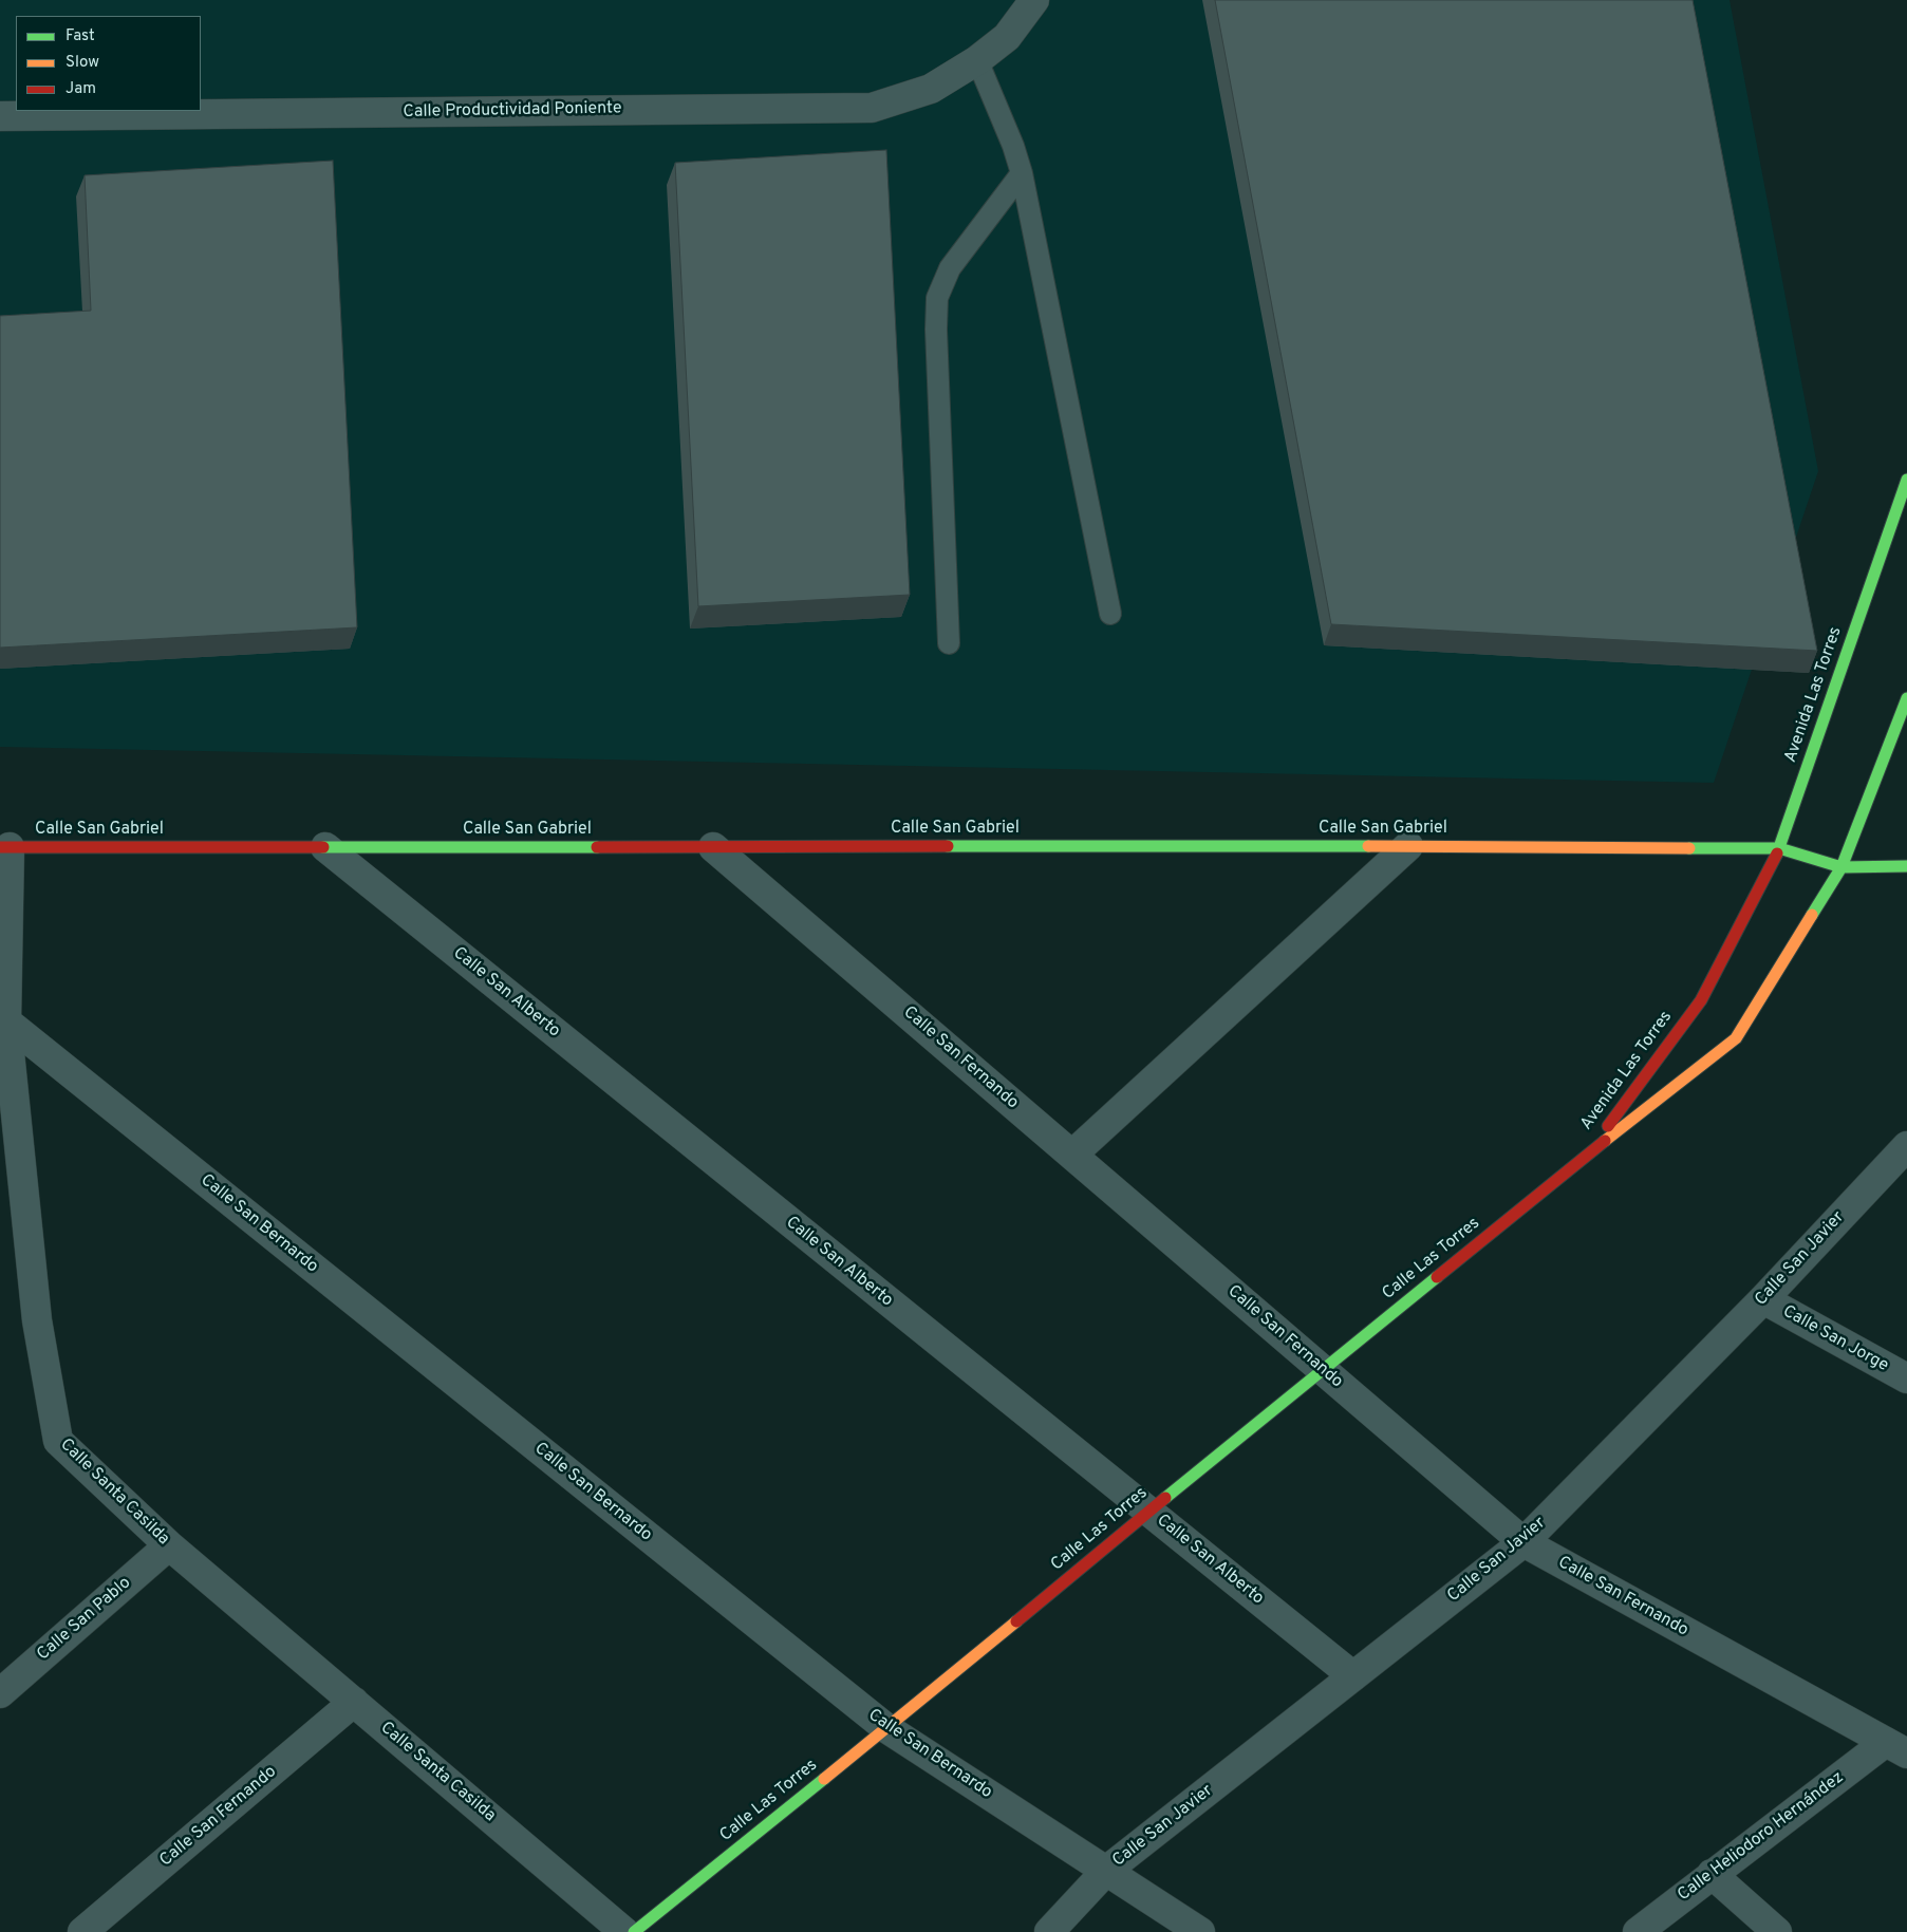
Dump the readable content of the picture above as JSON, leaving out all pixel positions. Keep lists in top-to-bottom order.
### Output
{
  "streets": {
    "street": [
      "Calle Productividad Poniente",
      "Avenida Las Torres",
      "Calle San Gabriel",
      "Calle San Alberto",
      "Calle San Fernando",
      "Calle San Bernardo",
      "Calle Las Torres",
      "Calle San Javier",
      "Calle San Jorge",
      "Calle Santa Casilda",
      "Calle San Pablo",
      "Calle Heliodoro Hernández"
    ]
  },
  "crossings": [
    ["Avenida Las Torres", "Calle San Gabriel"],
    ["Avenida Las Torres", "Calle Las Torres"],
    ["Calle San Gabriel", "Calle San Alberto"],
    ["Calle San Gabriel", "Calle San Fernando"],
    ["Calle San Gabriel", "Calle Santa Casilda"],
    ["Calle San Alberto", "Calle Las Torres"],
    ["Calle San Alberto", "Calle San Javier"],
    ["Calle San Fernando", "Calle Las Torres"],
    ["Calle San Fernando", "Calle San Javier"],
    ["Calle San Fernando", "Calle Santa Casilda"],
    ["Calle San Fernando", "Calle Heliodoro Hernández"],
    ["Calle San Bernardo", "Calle Las Torres"],
    ["Calle San Bernardo", "Calle San Javier"],
    ["Calle San Bernardo", "Calle Santa Casilda"],
    ["Calle San Javier", "Calle San Jorge"],
    ["Calle Santa Casilda", "Calle San Pablo"]
  ],
  "legend": ["Fast", "Slow", "Jam"]
}
